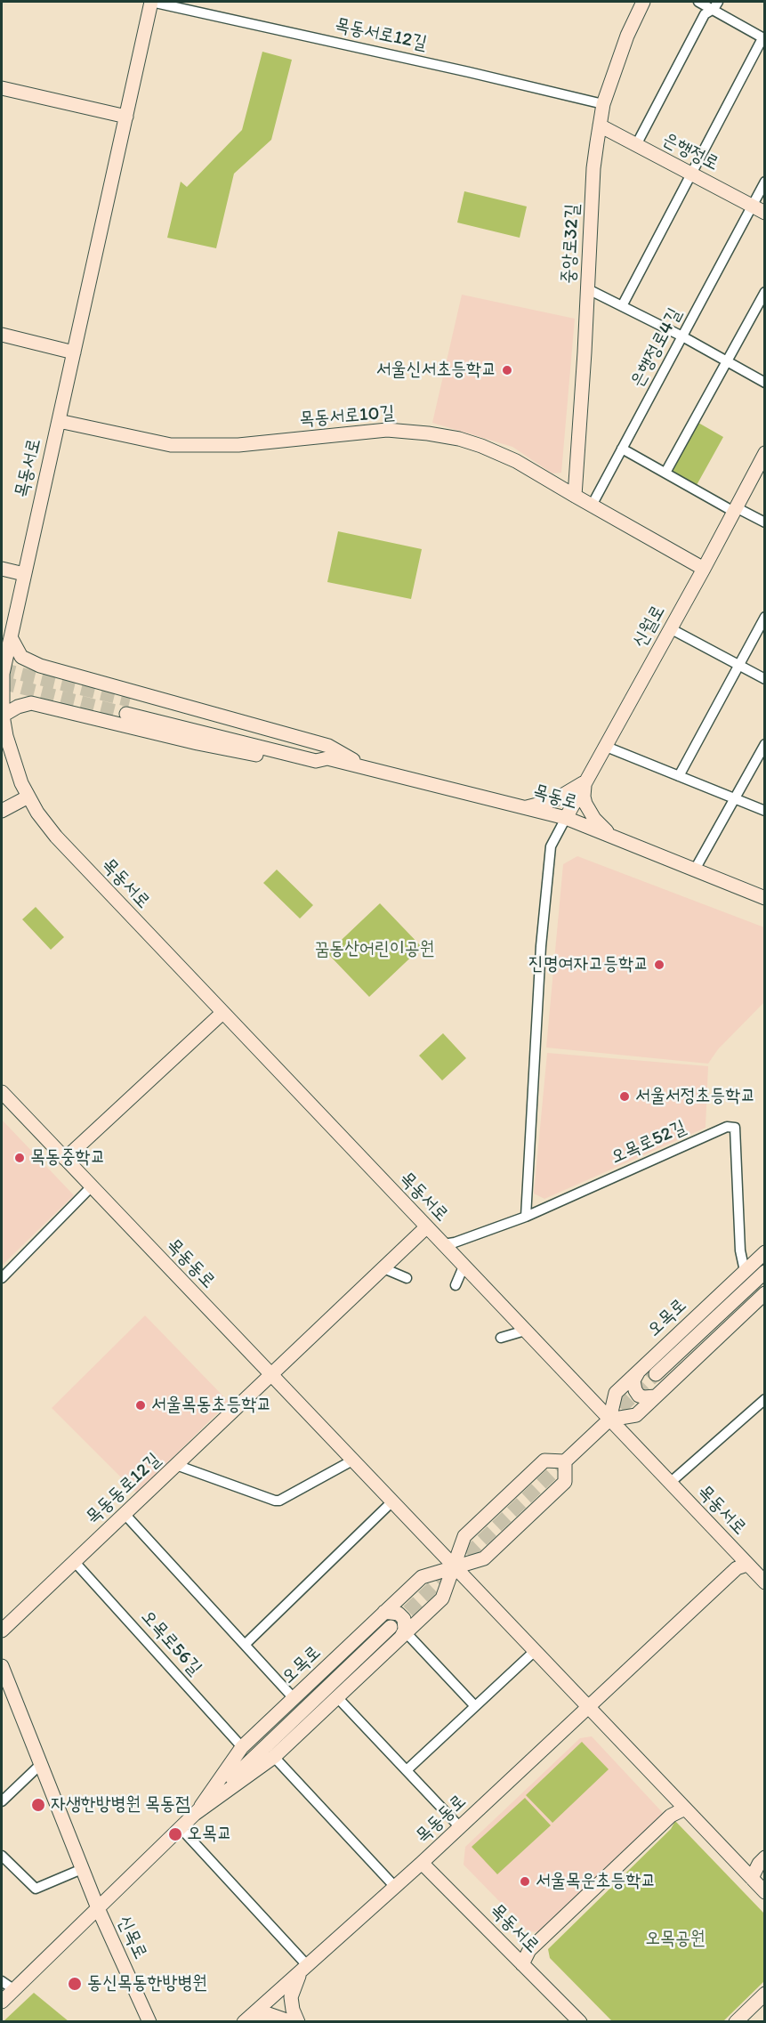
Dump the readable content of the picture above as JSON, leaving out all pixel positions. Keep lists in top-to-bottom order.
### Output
{
  "streets": {
    "main road": [
      "은행정로",
      "중앙로32길",
      "목동서로10길",
      "목동서로",
      "신월로",
      "목동로",
      "목동동로",
      "오목로",
      "목동동로12길",
      "신목로"
    ],
    "street": [
      "목동서로12길",
      "은행정로4길",
      "오목로52길",
      "오목로56길"
    ]
  },
  "crossings": [
    ["목동서로12길", "중앙로32길"],
    ["목동서로12길", "목동서로"],
    ["은행정로", "중앙로32길"],
    ["은행정로", "은행정로4길"],
    ["중앙로32길", "목동서로10길"],
    ["은행정로4길", "목동서로10길"],
    ["목동서로10길", "목동서로"],
    ["목동서로10길", "신월로"],
    ["목동서로", "오목로52길"],
    ["목동서로", "목동동로"],
    ["목동서로", "오목로"],
    ["목동서로", "목동동로12길"],
    ["신월로", "목동로"],
    ["오목로52길", "오목로"],
    ["목동동로", "오목로"],
    ["목동동로", "목동동로12길"],
    ["오목로", "오목로56길"],
    ["오목로", "신목로"],
    ["목동동로12길", "오목로56길"]
  ],
  "parks": ["꿈동산어린이공원", "오목공원"],
  "places": [
    "서울신서초등학교",
    "진명여자고등학교",
    "서울서정초등학교",
    "목동중학교",
    "서울목동초등학교",
    "자생한방병원 목동점",
    "오목교",
    "서울목운초등학교",
    "동신목동한방병원"
  ]
}
